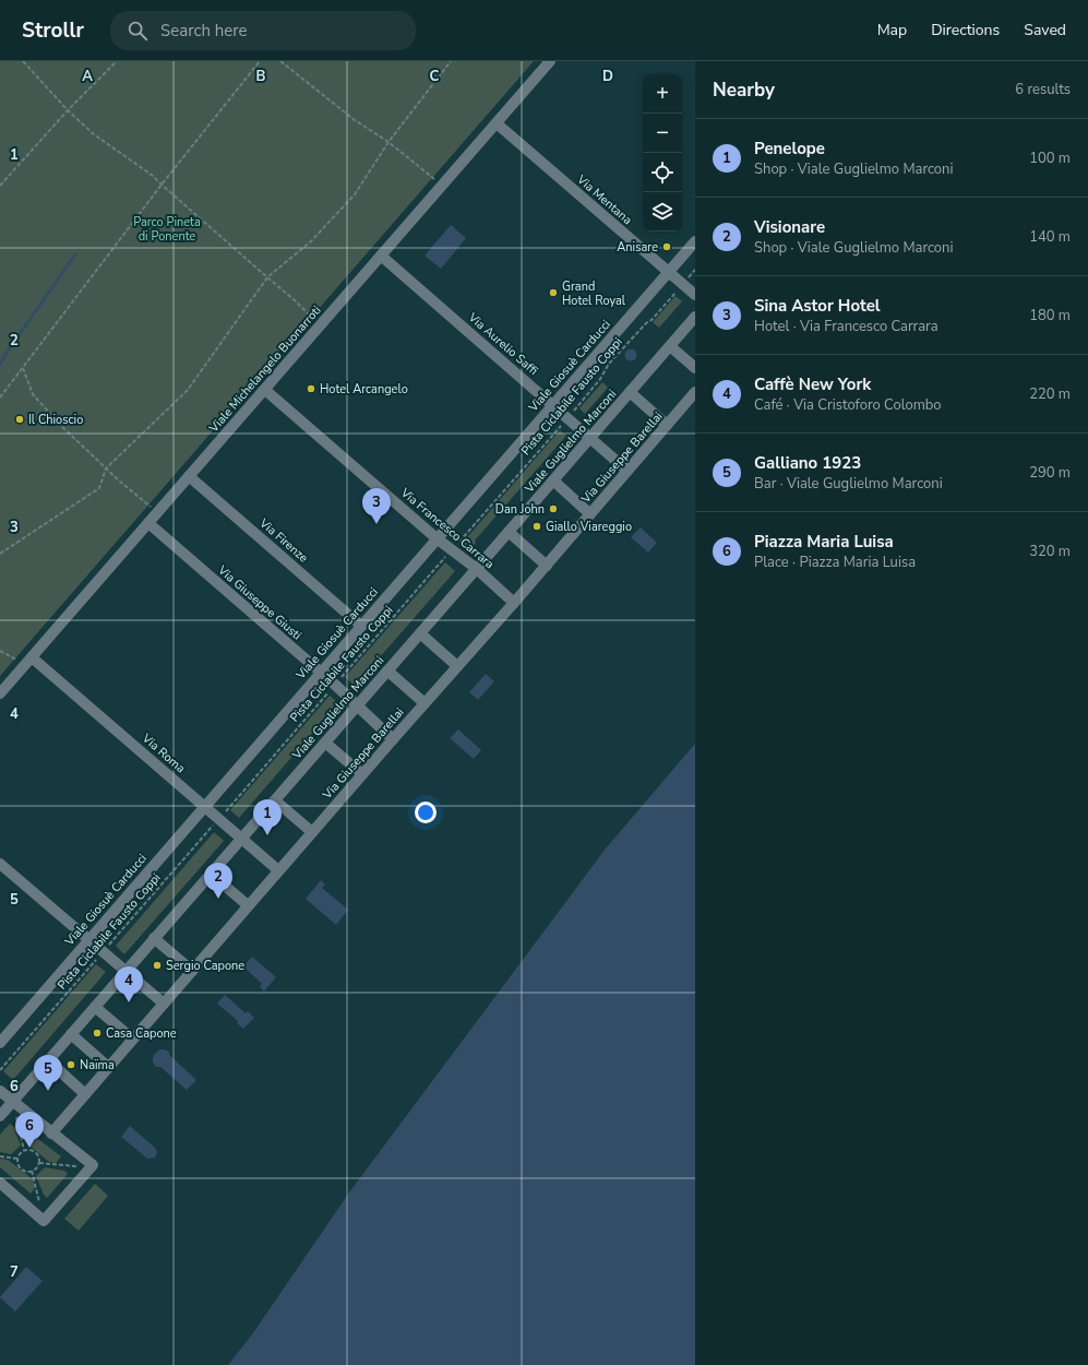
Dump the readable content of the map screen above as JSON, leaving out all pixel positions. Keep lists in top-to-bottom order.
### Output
{
  "streets": {
    "street": [
      "Via Mentana",
      "Via Aurelio Saffi",
      "Viale Giosuè Carducci",
      "Viale Michelangelo Buonarroti",
      "Viale Guglielmo Marconi",
      "Via Giuseppe Barellai",
      "Via Francesco Carrara",
      "Via Firenze",
      "Via Giuseppe Giusti",
      "Via Roma"
    ],
    "path": ["Pista Ciclabile Fausto Coppi"]
  },
  "crossings": [
    ["Via Mentana", "Viale Giosuè Carducci"],
    ["Via Mentana", "Viale Michelangelo Buonarroti"],
    ["Via Mentana", "Pista Ciclabile Fausto Coppi"],
    ["Via Aurelio Saffi", "Viale Giosuè Carducci"],
    ["Via Aurelio Saffi", "Viale Michelangelo Buonarroti"],
    ["Via Aurelio Saffi", "Pista Ciclabile Fausto Coppi"],
    ["Via Aurelio Saffi", "Viale Guglielmo Marconi"],
    ["Via Aurelio Saffi", "Via Giuseppe Barellai"],
    ["Viale Giosuè Carducci", "Via Francesco Carrara"],
    ["Viale Giosuè Carducci", "Via Firenze"],
    ["Viale Giosuè Carducci", "Via Giuseppe Giusti"],
    ["Viale Giosuè Carducci", "Via Roma"],
    ["Viale Michelangelo Buonarroti", "Via Francesco Carrara"],
    ["Viale Michelangelo Buonarroti", "Via Firenze"],
    ["Viale Michelangelo Buonarroti", "Via Giuseppe Giusti"],
    ["Viale Michelangelo Buonarroti", "Via Roma"],
    ["Pista Ciclabile Fausto Coppi", "Via Francesco Carrara"],
    ["Pista Ciclabile Fausto Coppi", "Via Giuseppe Giusti"],
    ["Pista Ciclabile Fausto Coppi", "Via Roma"],
    ["Viale Guglielmo Marconi", "Via Francesco Carrara"],
    ["Viale Guglielmo Marconi", "Via Giuseppe Giusti"],
    ["Viale Guglielmo Marconi", "Via Roma"],
    ["Via Giuseppe Barellai", "Via Francesco Carrara"],
    ["Via Giuseppe Barellai", "Via Giuseppe Giusti"],
    ["Via Giuseppe Barellai", "Via Roma"]
  ],
  "parks": ["Parco Pineta di Ponente"],
  "places": [
    "Anisare",
    "Grand Hotel Royal",
    "Hotel Arcangelo",
    "Il Chioscio",
    "Dan John",
    "Giallo Viareggio",
    "Sergio Capone",
    "Casa Capone",
    "Naïma"
  ],
  "page": {
    "header": "Strollr",
    "search": "Search here",
    "nav": ["Map", "Directions", "Saved"],
    "heading": ["Nearby", "6 results"],
    "map_buttons": ["+", "−"],
    "list": [
      {
        "mark": "1",
        "name": "Penelope",
        "note": "Shop · Viale Guglielmo Marconi",
        "value": "100 m"
      },
      {
        "mark": "2",
        "name": "Visionare",
        "note": "Shop · Viale Guglielmo Marconi",
        "value": "140 m"
      },
      {
        "mark": "3",
        "name": "Sina Astor Hotel",
        "note": "Hotel · Via Francesco Carrara",
        "value": "180 m"
      },
      {
        "mark": "4",
        "name": "Caffè New York",
        "note": "Café · Via Cristoforo Colombo",
        "value": "220 m"
      },
      {
        "mark": "5",
        "name": "Galliano 1923",
        "note": "Bar · Viale Guglielmo Marconi",
        "value": "290 m"
      },
      {
        "mark": "6",
        "name": "Piazza Maria Luisa",
        "note": "Place · Piazza Maria Luisa",
        "value": "320 m"
      }
    ],
    "pins": [
      "3",
      "1",
      "2",
      "4",
      "5",
      "6"
    ]
  },
  "grid": {
    "columns": [
      "A",
      "B",
      "C",
      "D"
    ],
    "rows": [
      "1",
      "2",
      "3",
      "4",
      "5",
      "6",
      "7"
    ]
  }
}
